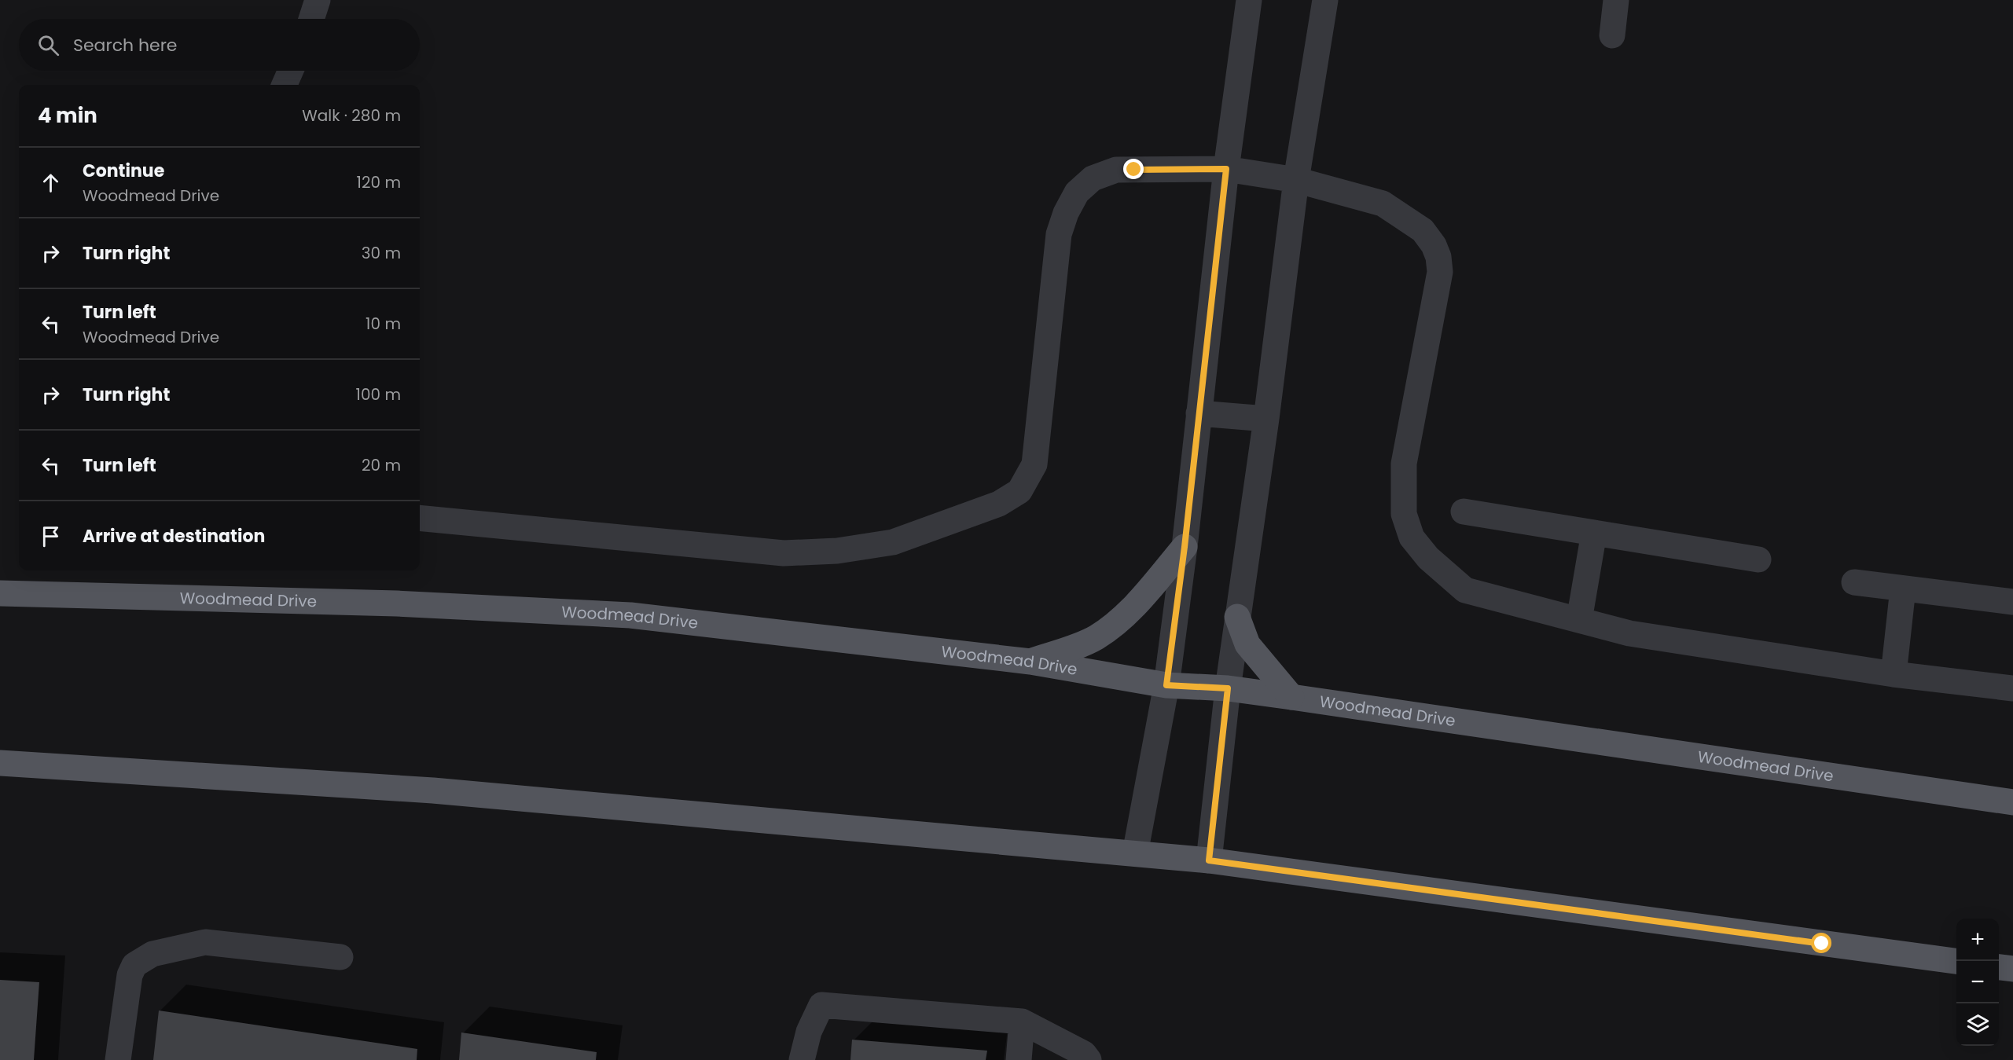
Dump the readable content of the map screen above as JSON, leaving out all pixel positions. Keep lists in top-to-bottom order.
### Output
{
  "streets": {
    "main road": ["Woodmead Drive"]
  },
  "page": {
    "search": "Search here",
    "heading": ["4 min", "Walk · 280 m"],
    "list": [
      ["Continue", "Woodmead Drive", "120 m"],
      ["Turn right", "30 m"],
      ["Turn left", "Woodmead Drive", "10 m"],
      ["Turn right", "100 m"],
      ["Turn left", "20 m"],
      "Arrive at destination"
    ],
    "map_buttons": ["+", "−"]
  }
}
